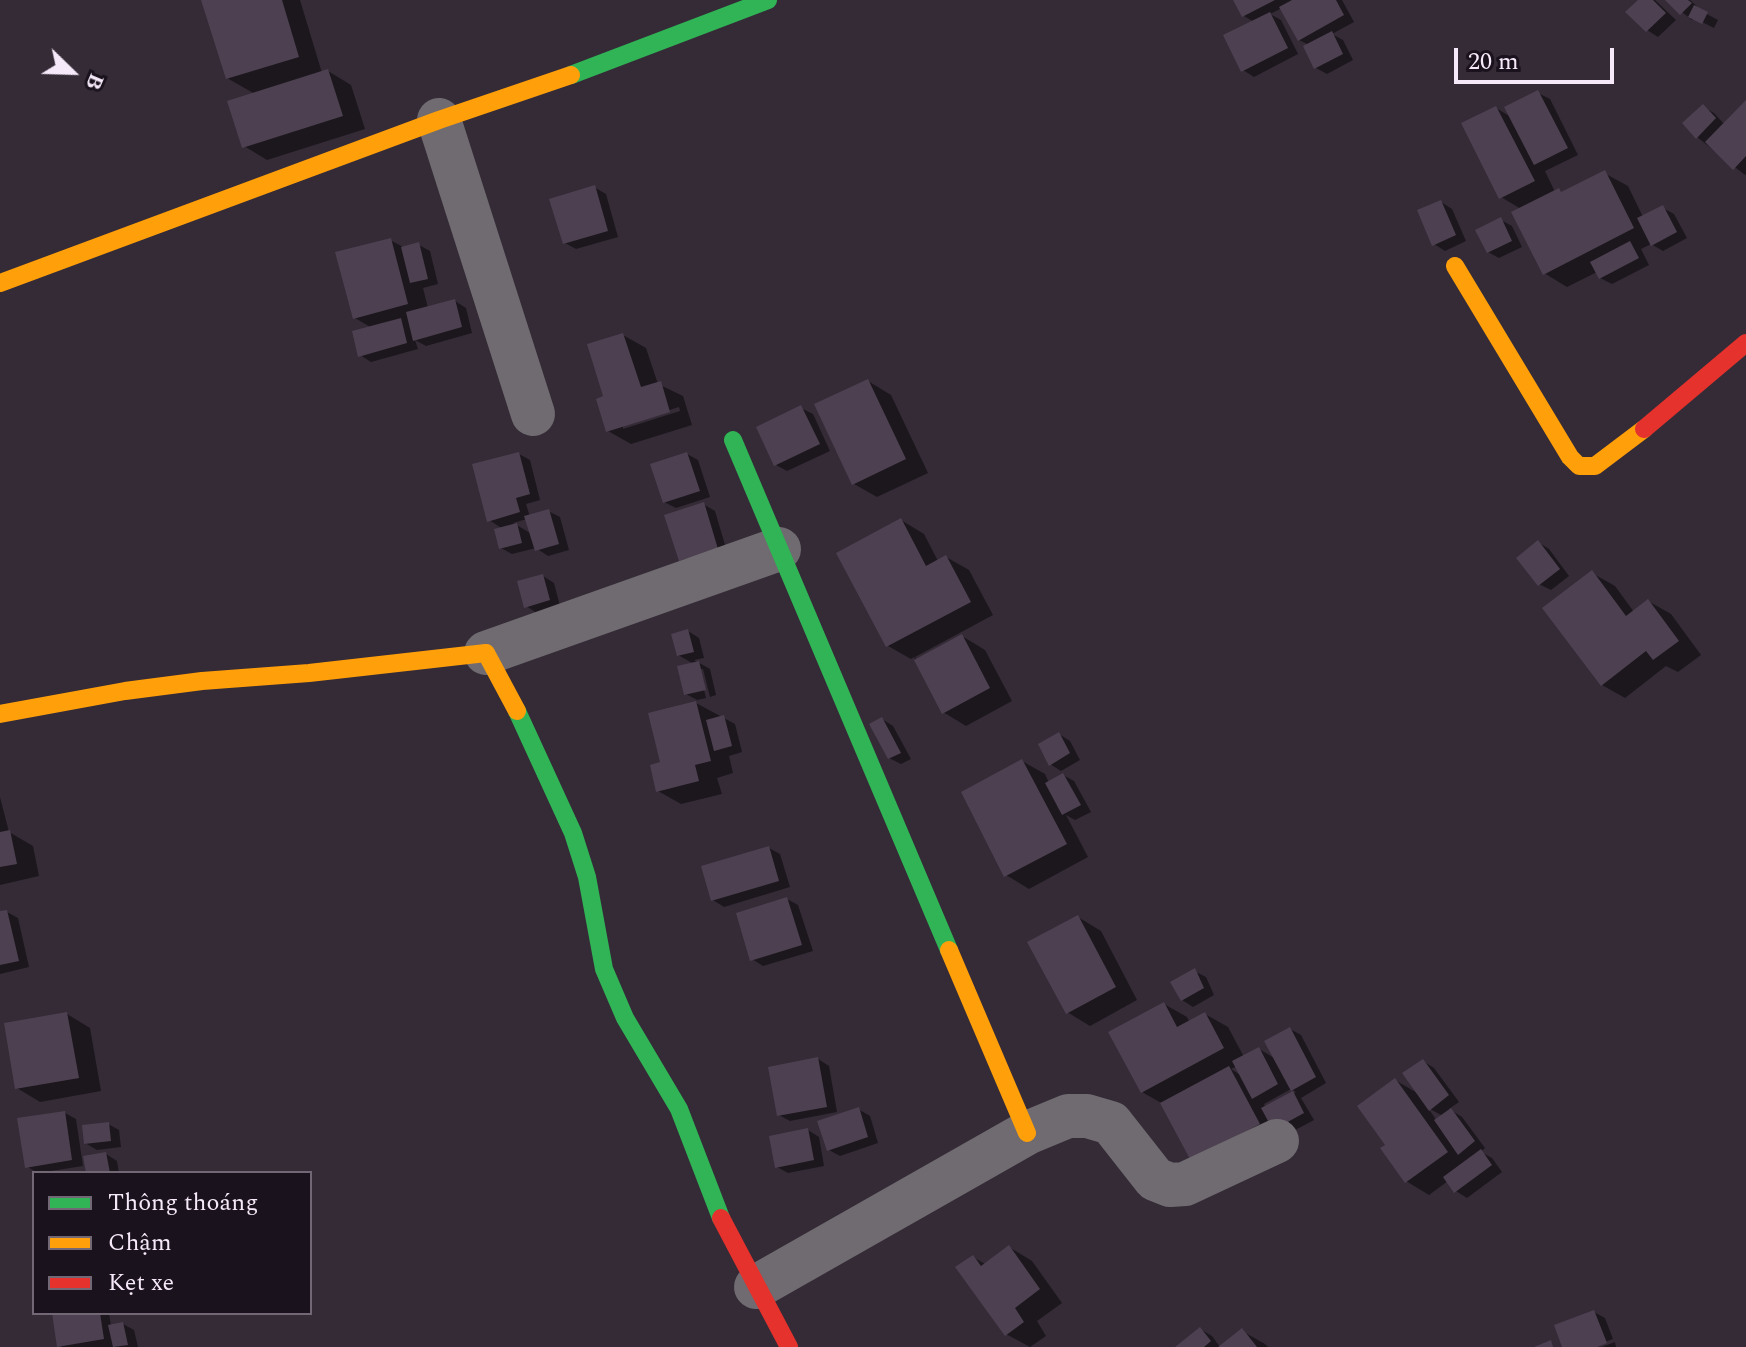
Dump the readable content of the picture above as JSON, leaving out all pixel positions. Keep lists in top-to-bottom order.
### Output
{
  "legend": ["Thông thoáng", "Chậm", "Kẹt xe"],
  "scale_bar": "20 m",
  "north": "bottom right"
}
